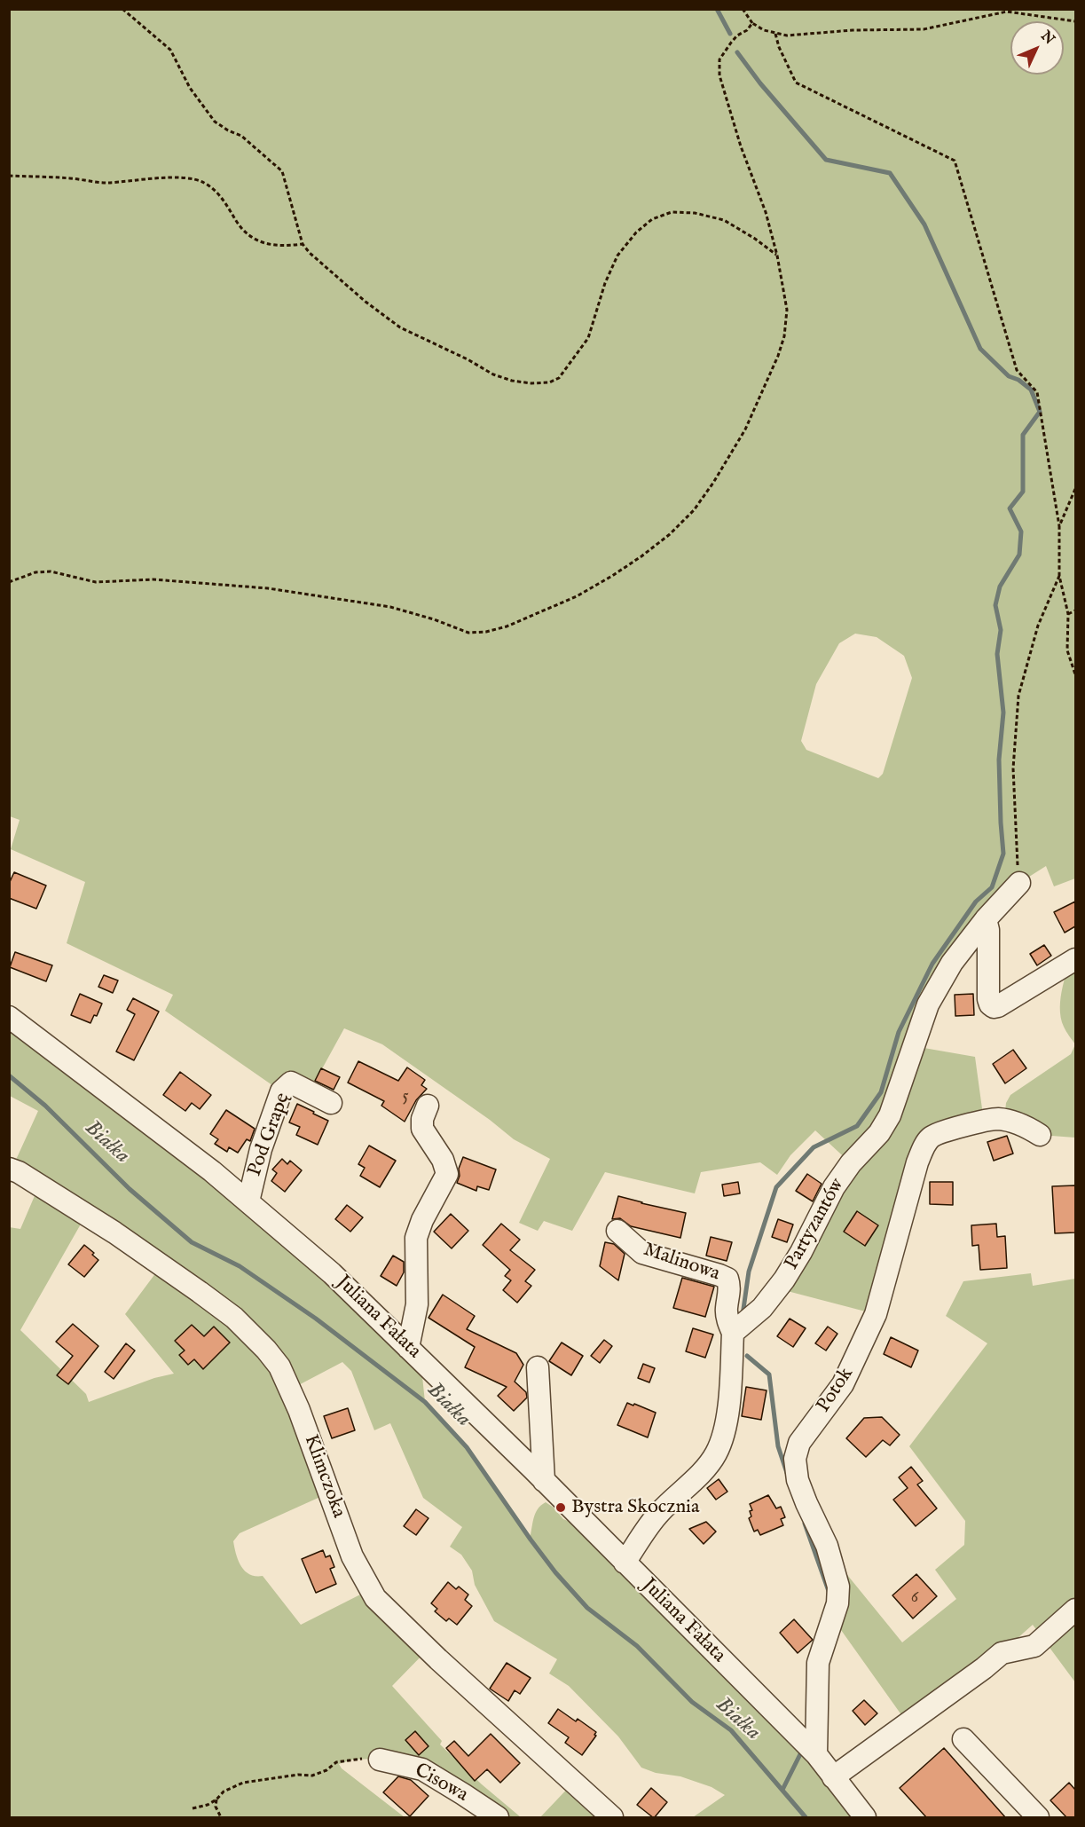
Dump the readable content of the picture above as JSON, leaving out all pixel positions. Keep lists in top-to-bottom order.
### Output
{
  "streets": {
    "street": [
      "Pod Grapę",
      "Partyzantów",
      "Malinowa",
      "Juliana Fałata",
      "Potok",
      "Klimczoka",
      "Cisowa"
    ]
  },
  "crossings": [
    ["Pod Grapę", "Juliana Fałata"],
    ["Partyzantów", "Malinowa"],
    ["Juliana Fałata", "Potok"]
  ],
  "water": ["Białka"],
  "places": ["Bystra Skocznia"],
  "house_numbers": ["5", "6"],
  "north": "top right"
}
